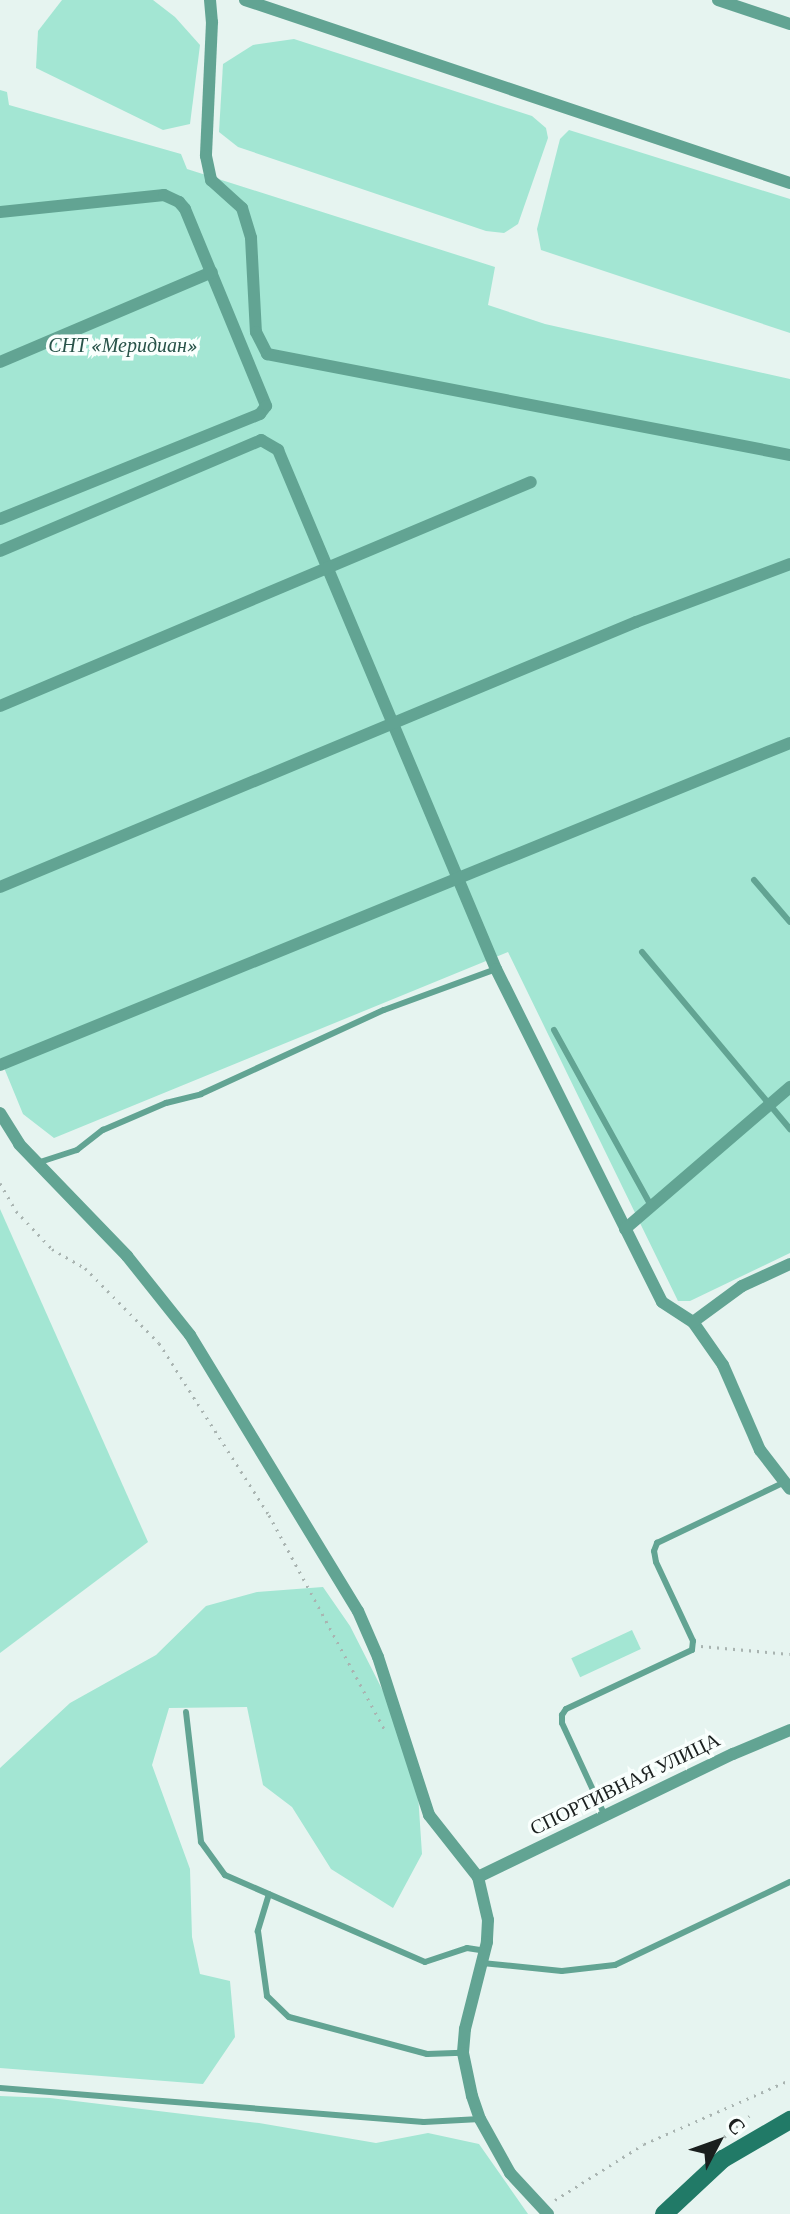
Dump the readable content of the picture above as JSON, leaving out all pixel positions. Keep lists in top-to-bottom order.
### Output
{
  "streets": {
    "street": ["СПОРТИВНАЯ УЛИЦА"]
  },
  "parks": ["СНТ «Меридиан»"],
  "north": "top right"
}
